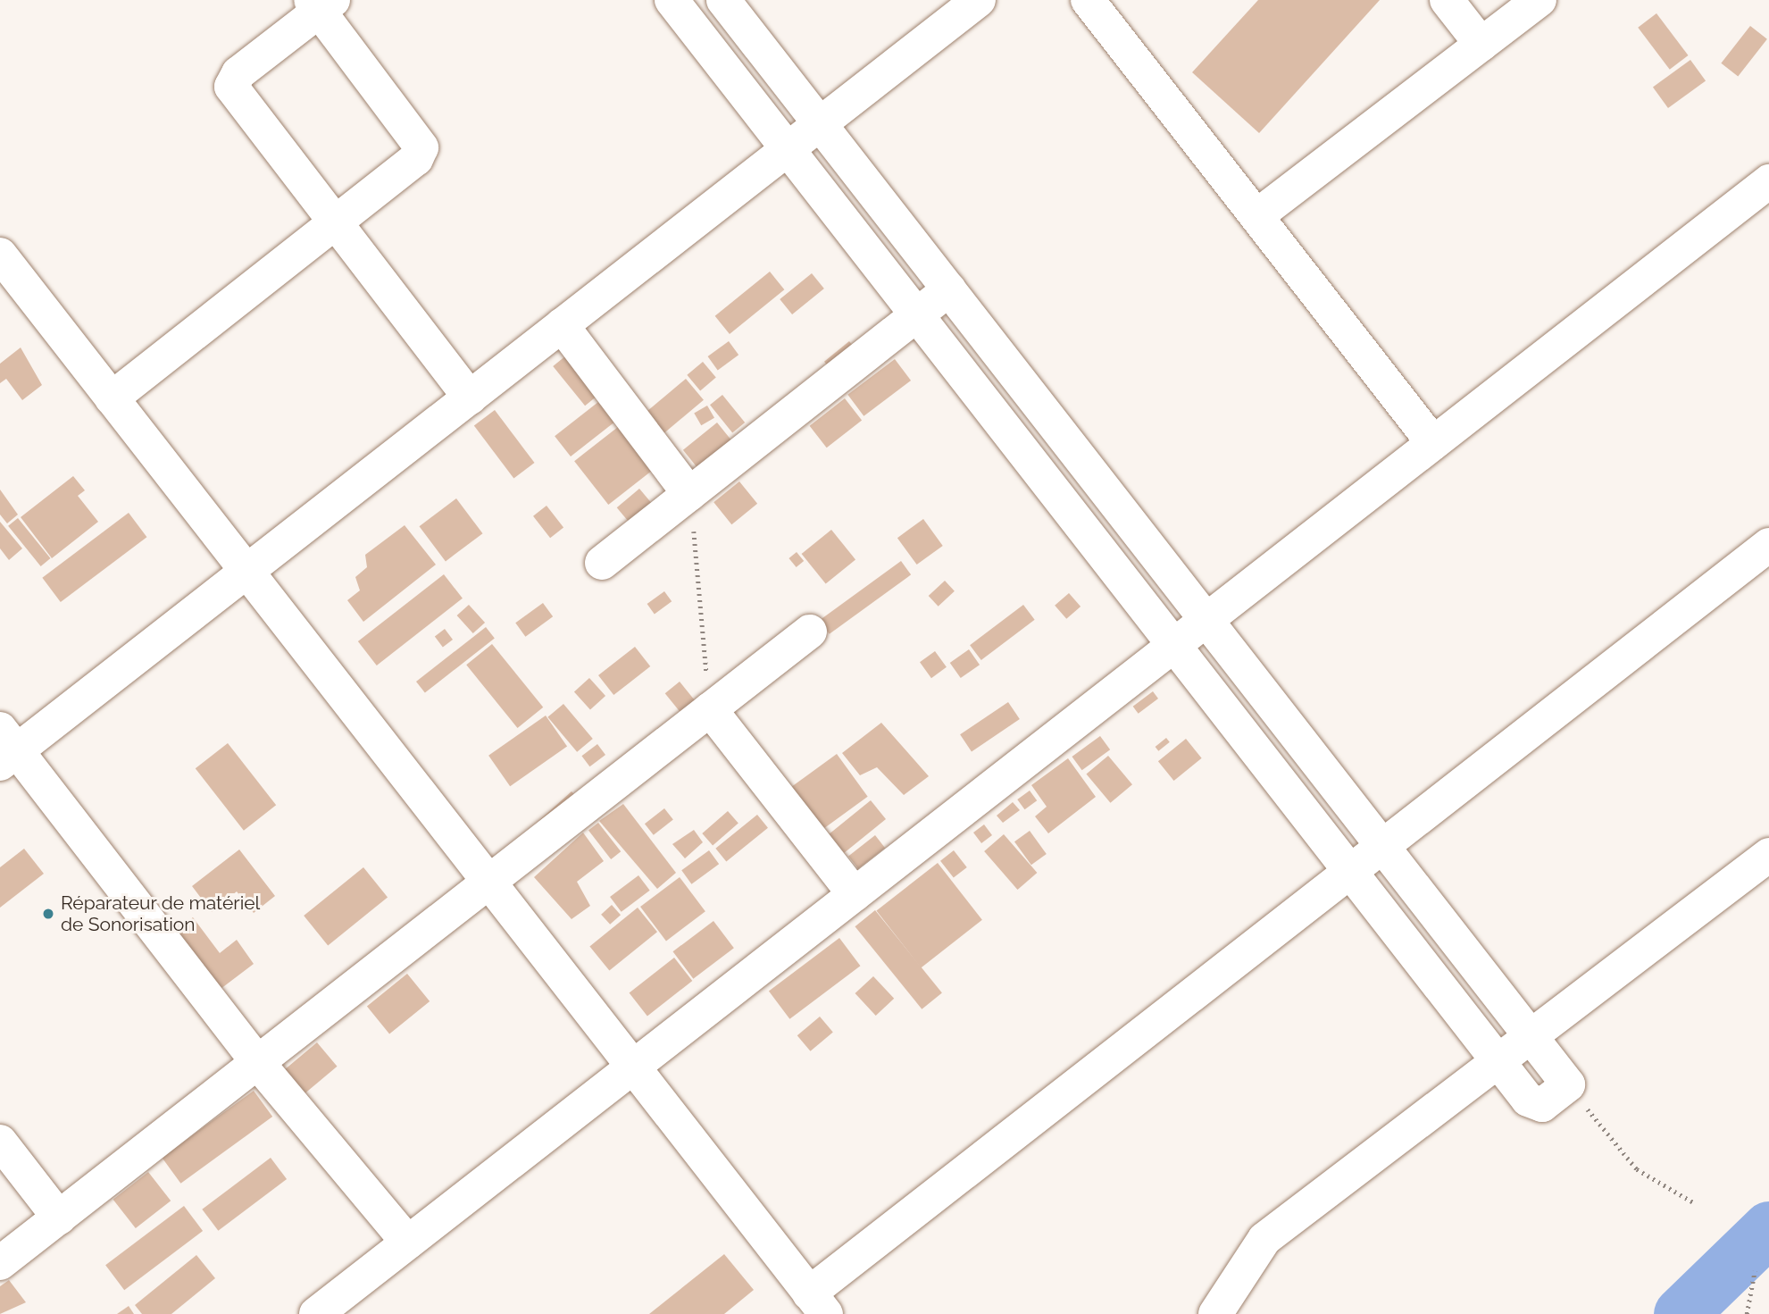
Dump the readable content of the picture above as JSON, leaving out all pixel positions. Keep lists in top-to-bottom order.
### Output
{
  "places": ["Réparateur de matériel de Sonorisation"]
}
